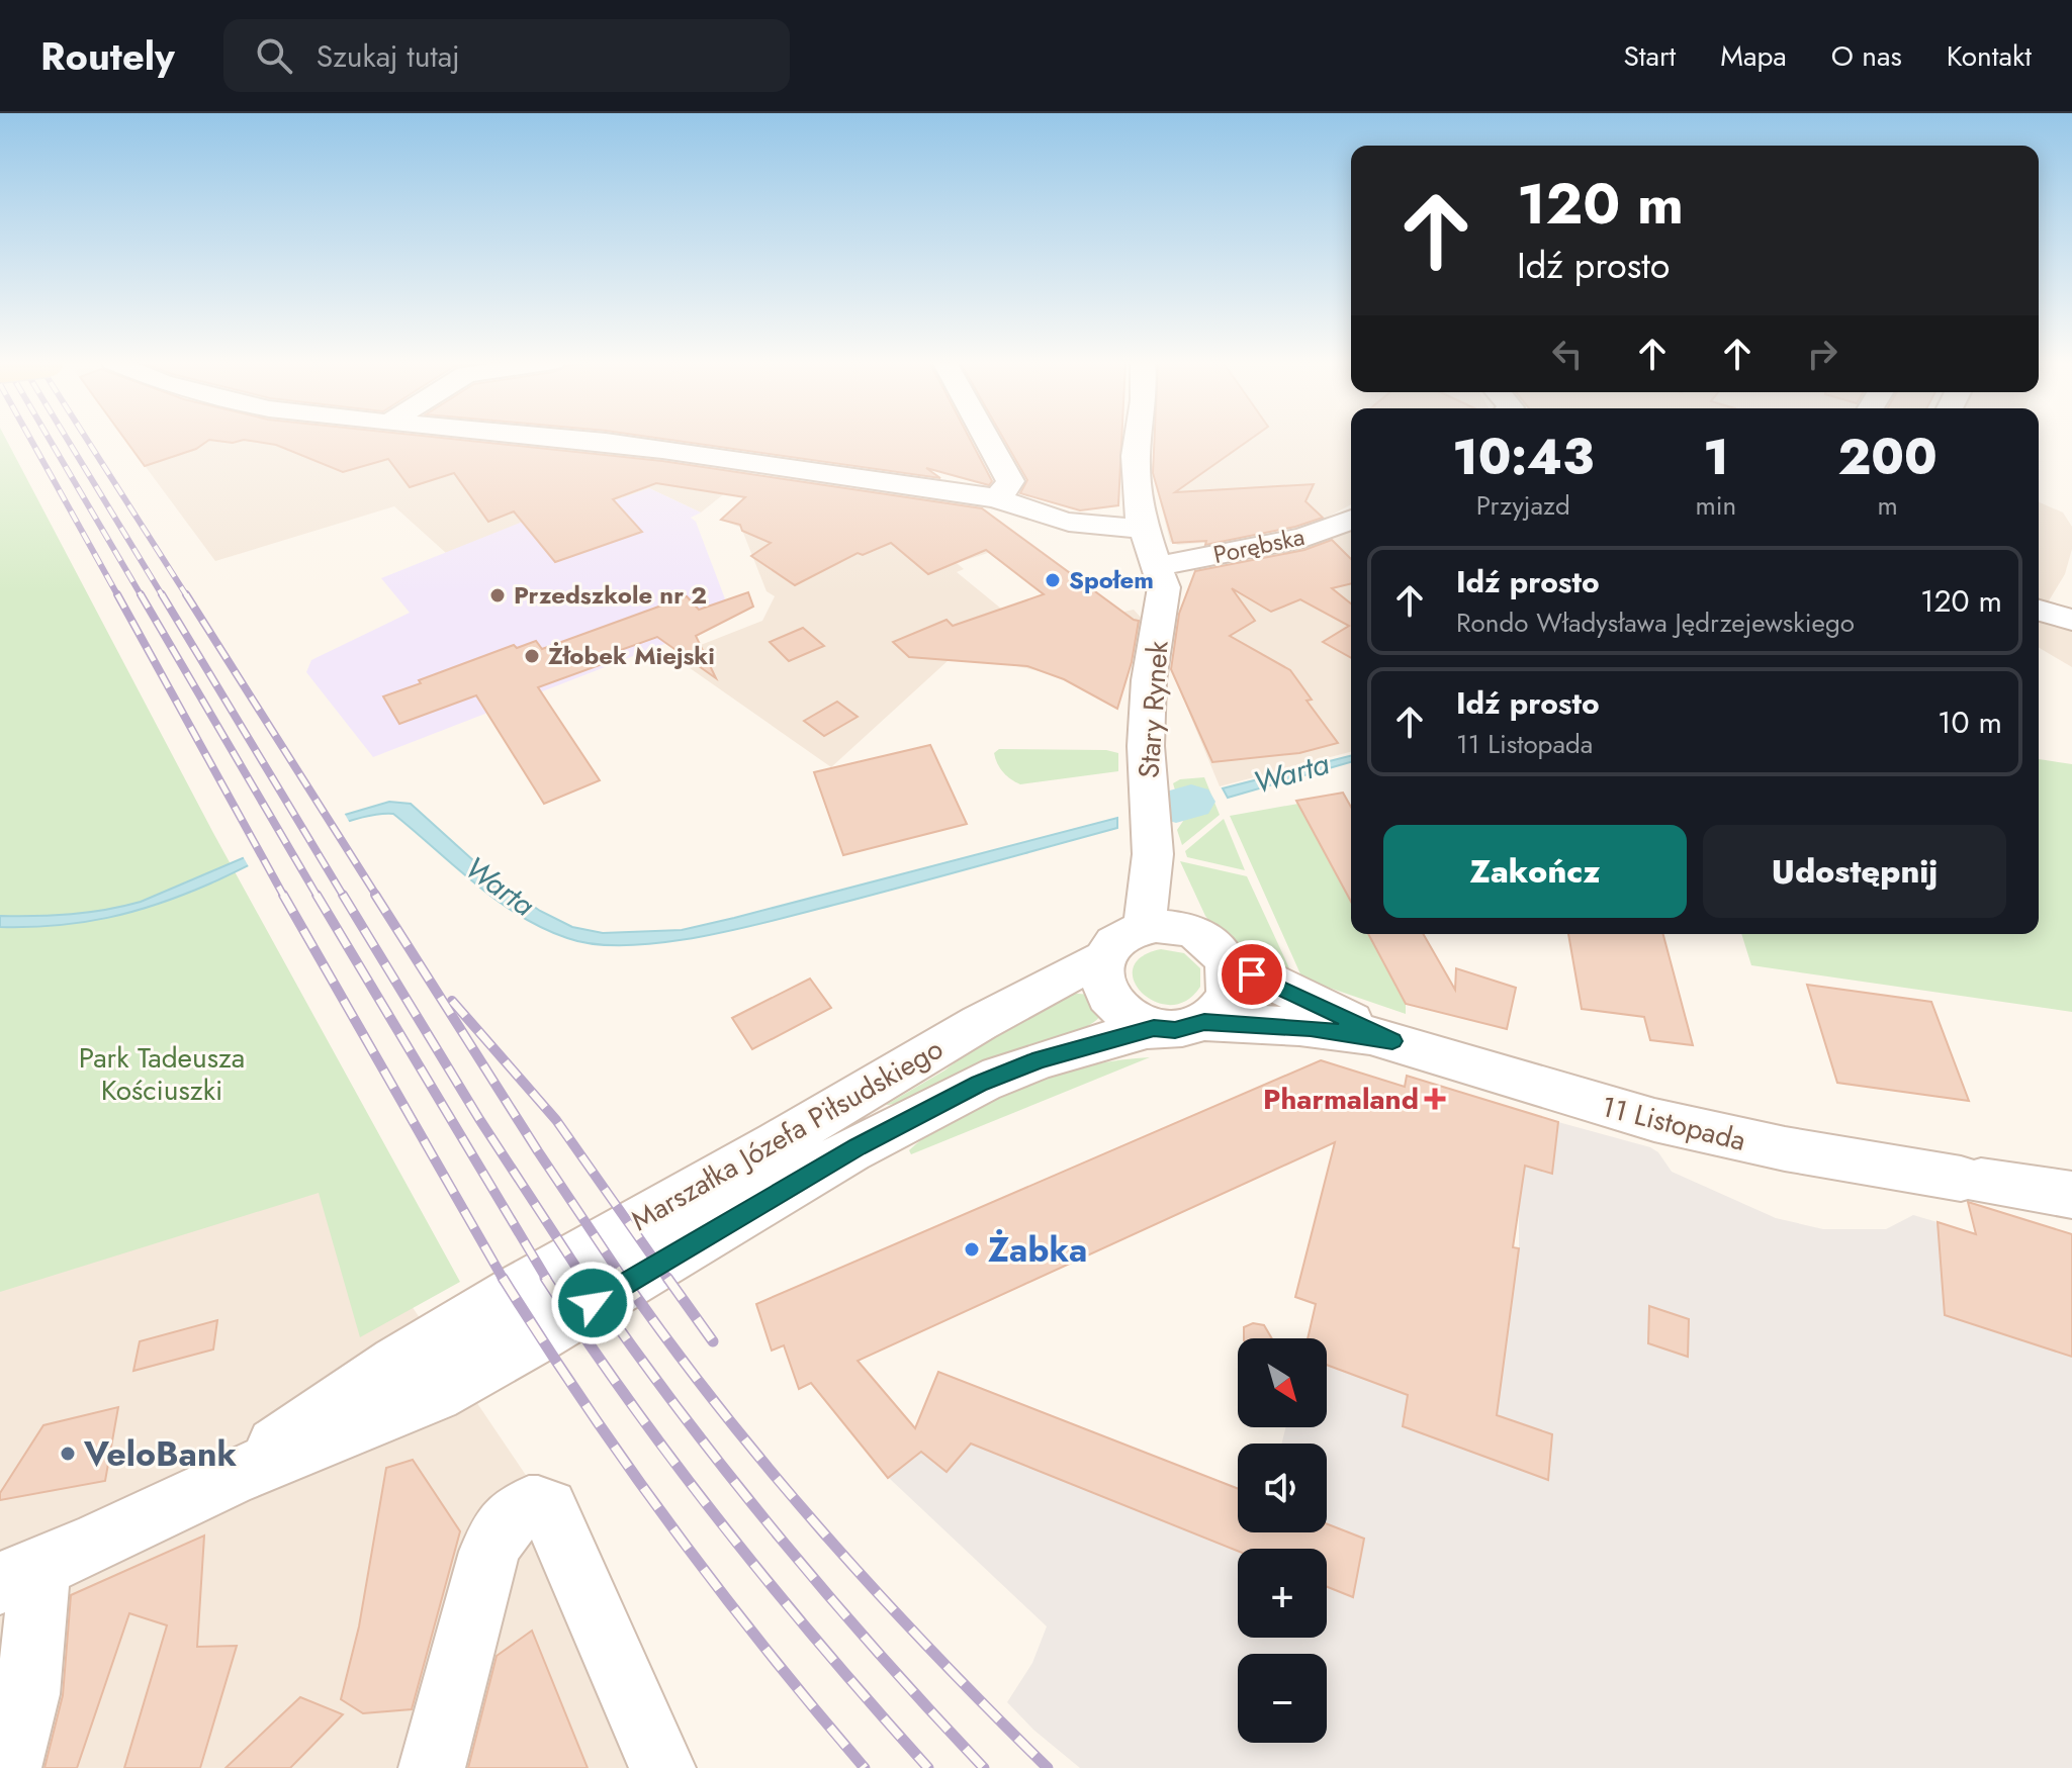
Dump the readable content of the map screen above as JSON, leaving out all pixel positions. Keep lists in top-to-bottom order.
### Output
{
  "streets": {
    "street": [
      "Porębska",
      "Stary Rynek",
      "11 Listopada",
      "Marszałka Józefa Piłsudskiego"
    ]
  },
  "crossings": [
    ["Porębska", "Stary Rynek"],
    ["Stary Rynek", "11 Listopada"],
    ["Stary Rynek", "Marszałka Józefa Piłsudskiego"],
    ["11 Listopada", "Marszałka Józefa Piłsudskiego"]
  ],
  "water": ["Warta"],
  "parks": ["Park Tadeusza Kościuszki"],
  "places": {
    "other": [
      "Społem",
      "Przedszkole nr 2",
      "Żłobek Miejski",
      "Żabka",
      "VeloBank"
    ],
    "health": ["Pharmaland"]
  },
  "north": "bottom right",
  "page": {
    "header": "Routely",
    "search": "Szukaj tutaj",
    "nav": [
      "Start",
      "Mapa",
      "O nas",
      "Kontakt"
    ],
    "turn": ["120 m", "Idź prosto"],
    "eta": [
      "10:43",
      "Przyjazd",
      "1",
      "min",
      "200",
      "m"
    ],
    "list": [
      {
        "name": "Idź prosto",
        "note": "Rondo Władysława Jędrzejewskiego",
        "value": "120 m"
      },
      {
        "name": "Idź prosto",
        "note": "11 Listopada",
        "value": "10 m"
      }
    ],
    "buttons": ["Zakończ", "Udostępnij"],
    "map_buttons": ["+", "−"]
  }
}
